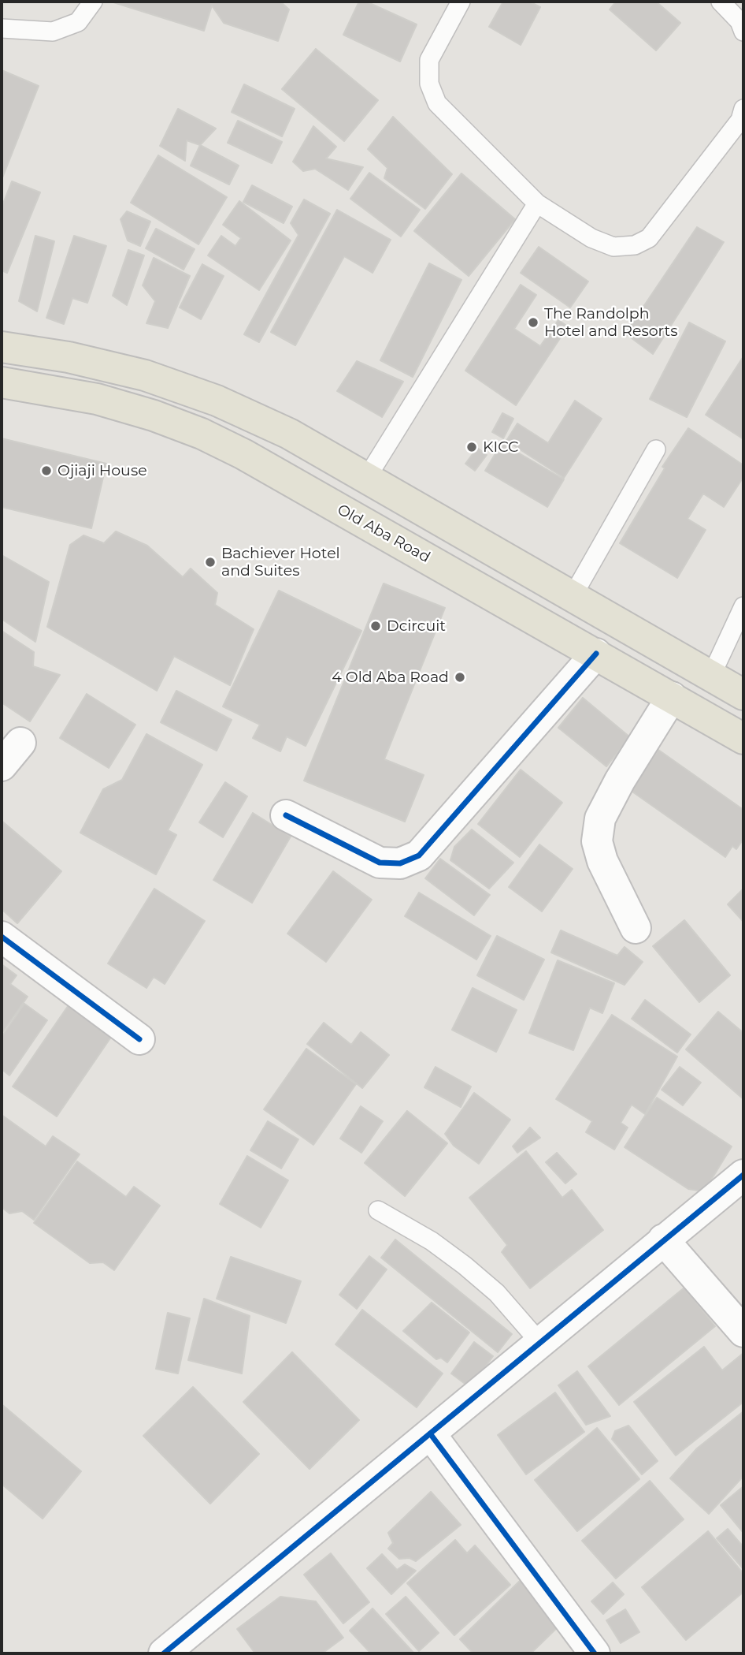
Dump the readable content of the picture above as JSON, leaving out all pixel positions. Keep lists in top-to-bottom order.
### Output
{
  "streets": {
    "main road": ["Old Aba Road"]
  },
  "places": [
    "The Randolph Hotel and Resorts",
    "KICC",
    "Ojiaji House",
    "Bachiever Hotel and Suites",
    "Dcircuit",
    "4 Old Aba Road"
  ]
}
